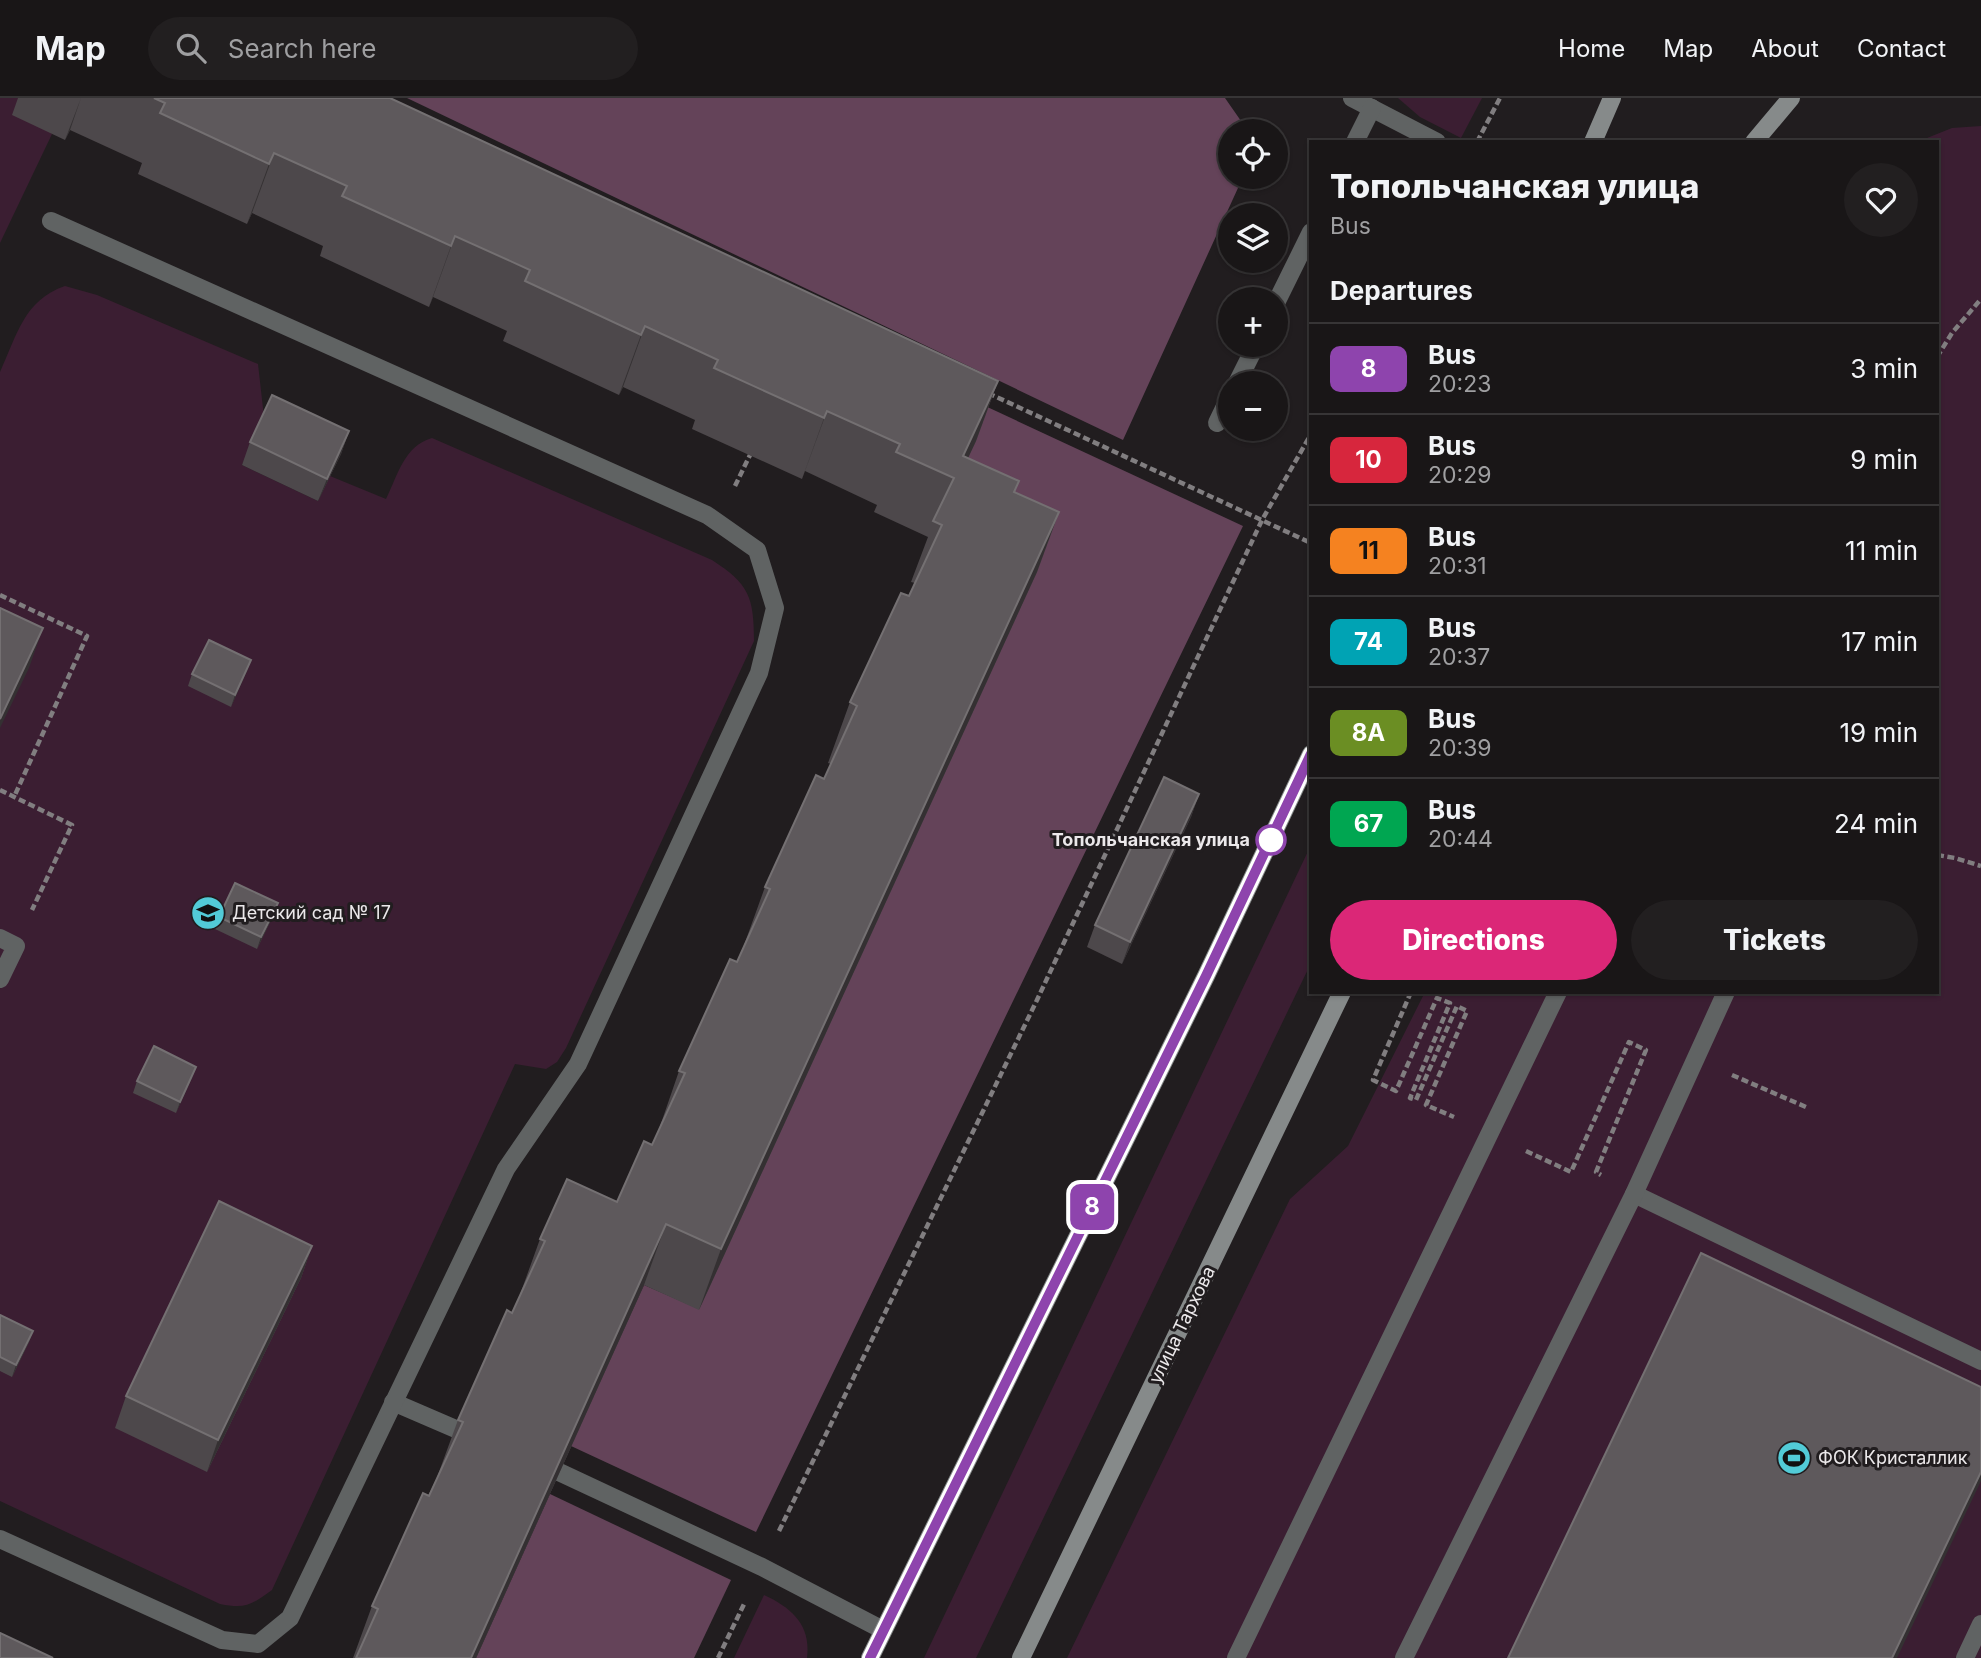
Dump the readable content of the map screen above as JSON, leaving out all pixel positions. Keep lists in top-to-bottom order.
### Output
{
  "streets": {
    "main road": ["улица Тархова"]
  },
  "places": {
    "other": ["Топольчанская улица"],
    "school or university": ["Детский сад № 17"],
    "sports": ["ФОК Кристаллик"]
  },
  "lines": ["bus line 8"],
  "page": {
    "header": "Map",
    "search": "Search here",
    "nav": [
      "Home",
      "Map",
      "About",
      "Contact"
    ],
    "on_map": "8",
    "map_buttons": ["+", "−"],
    "heading": [
      ["Топольчанская улица", "Bus"],
      "Departures"
    ],
    "list": [
      {
        "mark": "8",
        "name": "Bus",
        "note": "20:23",
        "value": "3 min"
      },
      {
        "mark": "10",
        "name": "Bus",
        "note": "20:29",
        "value": "9 min"
      },
      {
        "mark": "11",
        "name": "Bus",
        "note": "20:31",
        "value": "11 min"
      },
      {
        "mark": "74",
        "name": "Bus",
        "note": "20:37",
        "value": "17 min"
      },
      {
        "mark": "8А",
        "name": "Bus",
        "note": "20:39",
        "value": "19 min"
      },
      {
        "mark": "67",
        "name": "Bus",
        "note": "20:44",
        "value": "24 min"
      }
    ],
    "buttons": ["Directions", "Tickets"]
  }
}
